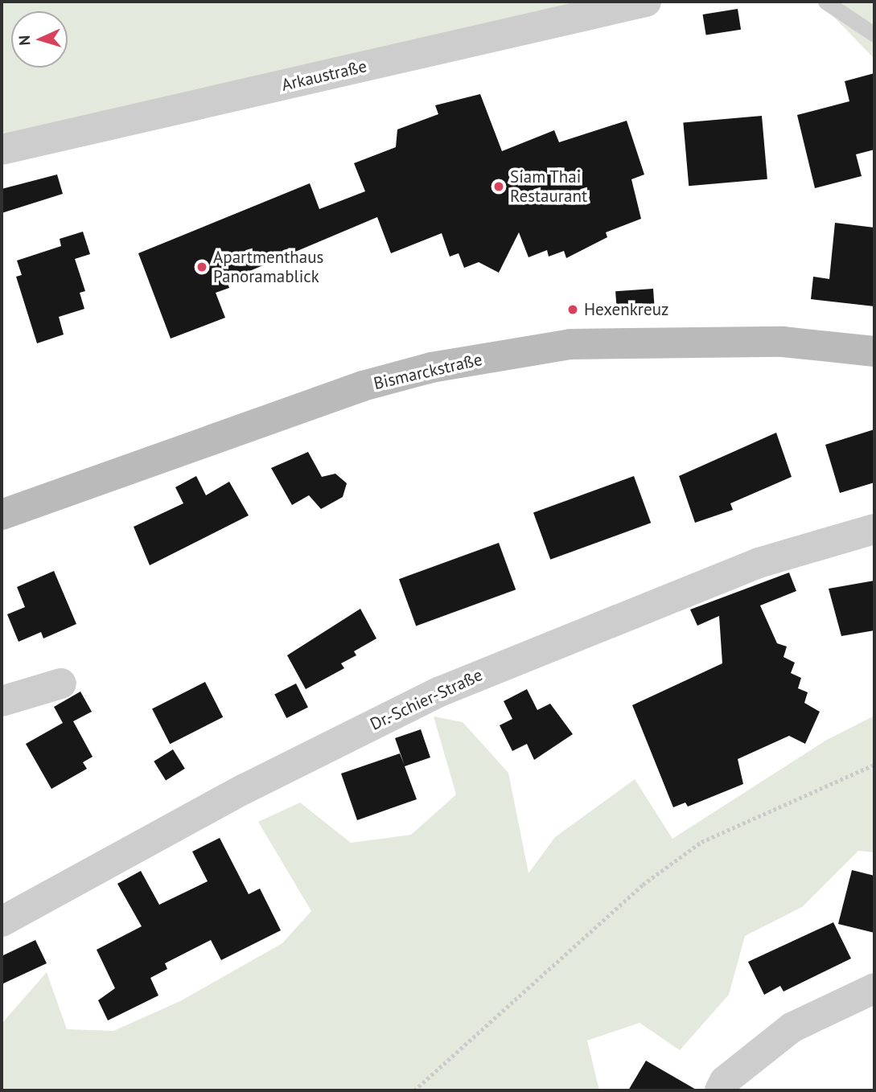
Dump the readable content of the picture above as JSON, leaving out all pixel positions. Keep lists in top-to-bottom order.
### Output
{
  "streets": {
    "street": ["Arkaustraße", "Bismarckstraße", "Dr.-Schier-Straße"]
  },
  "places": ["Siam Thai Restaurant", "Apartmenthaus Panoramablick", "Hexenkreuz"],
  "north": "left"
}
